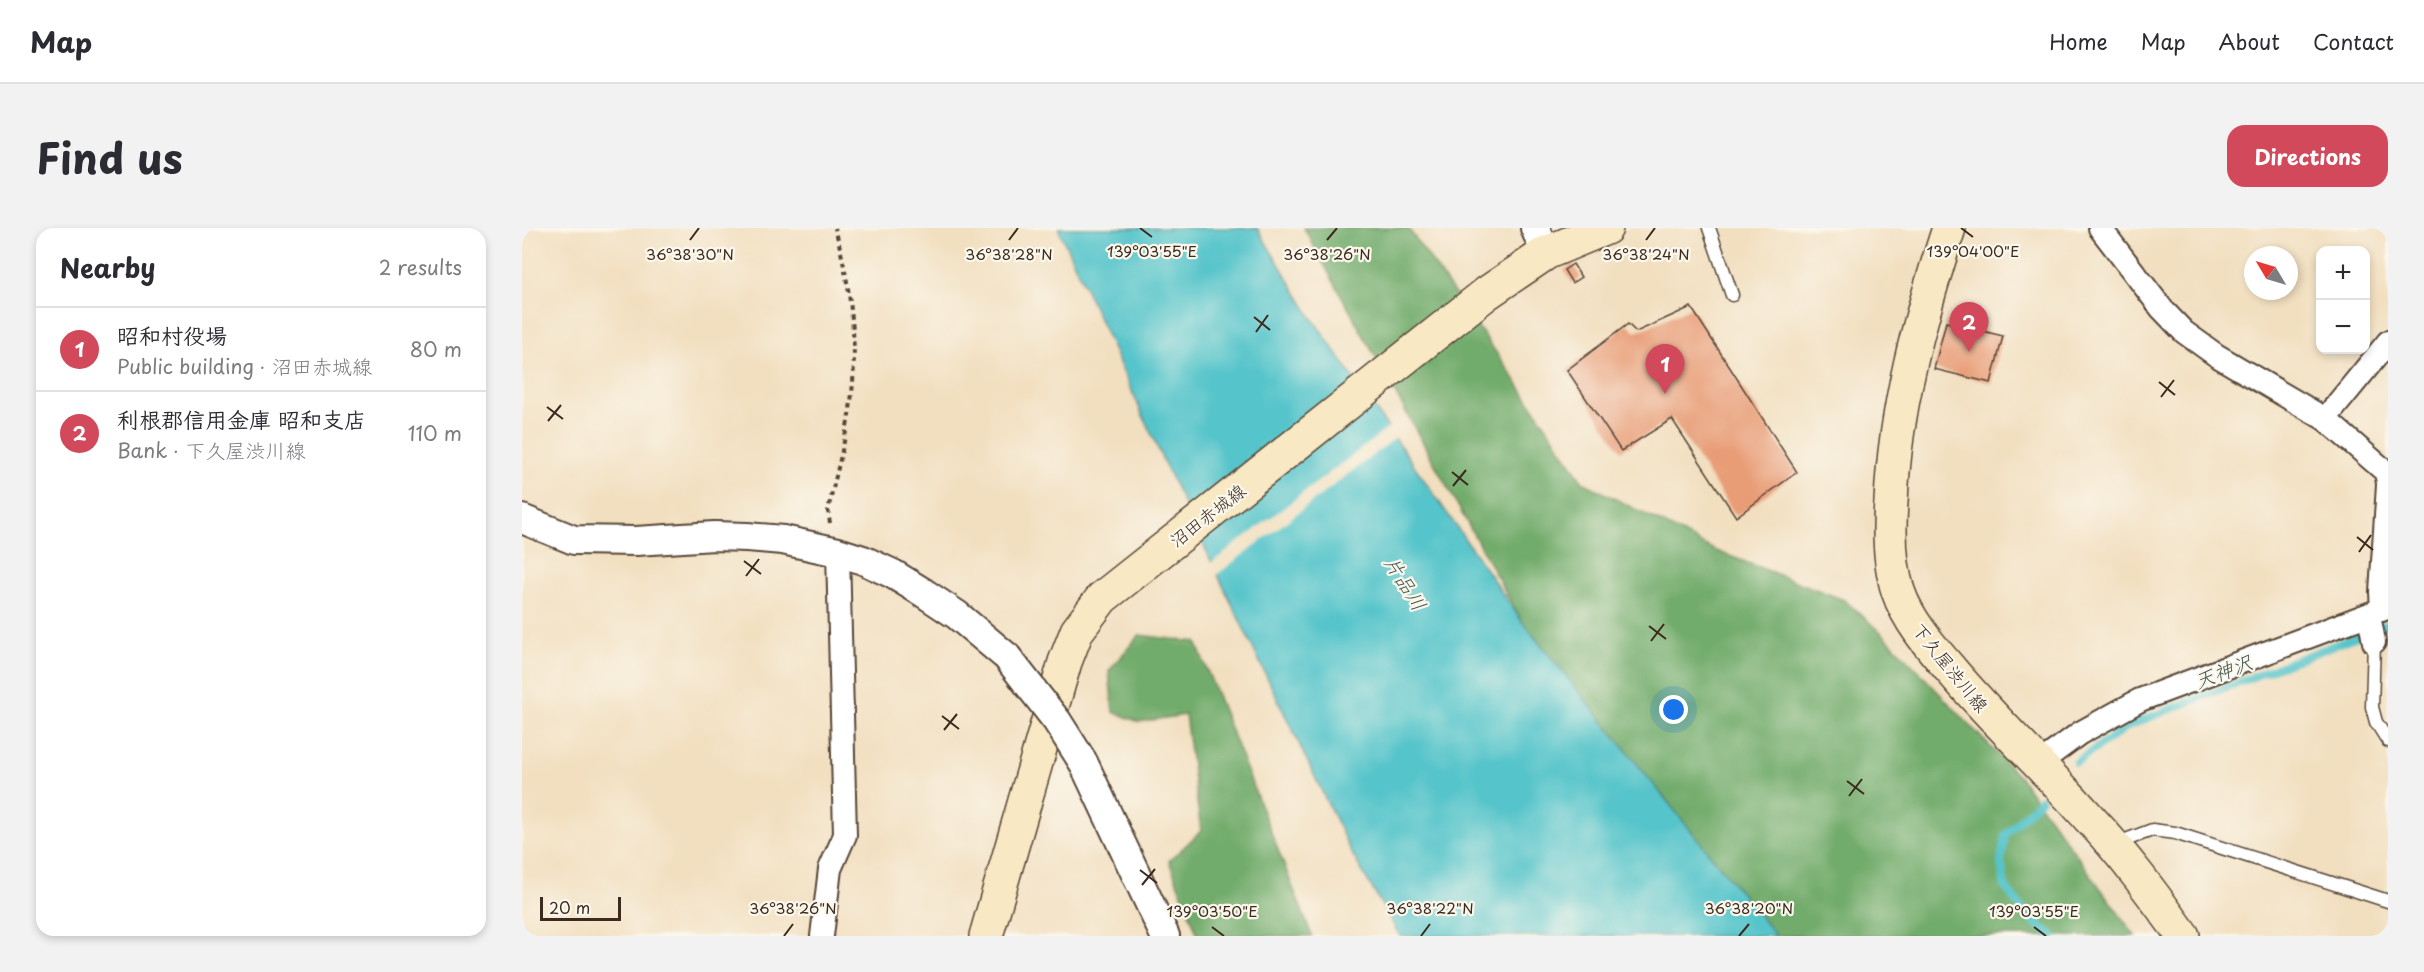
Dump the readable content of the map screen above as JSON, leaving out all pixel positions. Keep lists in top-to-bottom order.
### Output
{
  "streets": {
    "main road": ["沼田赤城線", "下久屋渋川線"]
  },
  "water": ["片品川", "天神沢"],
  "scale_bar": "20 m",
  "north": "top left",
  "page": {
    "header": "Map",
    "nav": [
      "Home",
      "Map",
      "About",
      "Contact"
    ],
    "title": "Find us",
    "buttons": "Directions",
    "heading": ["Nearby", "2 results"],
    "map_buttons": ["+", "−"],
    "pins": ["2", "1"],
    "list": [
      {
        "mark": "1",
        "name": "昭和村役場",
        "note": "Public building · 沼田赤城線",
        "value": "80 m"
      },
      {
        "mark": "2",
        "name": "利根郡信用金庫 昭和支店",
        "note": "Bank · 下久屋渋川線",
        "value": "110 m"
      }
    ],
    "scale": "20 m"
  },
  "coordinates": [
    "139°03'55\"E",
    "139°04'00\"E",
    "36°38'30\"N",
    "36°38'28\"N",
    "36°38'26\"N",
    "36°38'24\"N",
    "36°38'22\"N",
    "36°38'20\"N",
    "139°03'50\"E"
  ]
}
